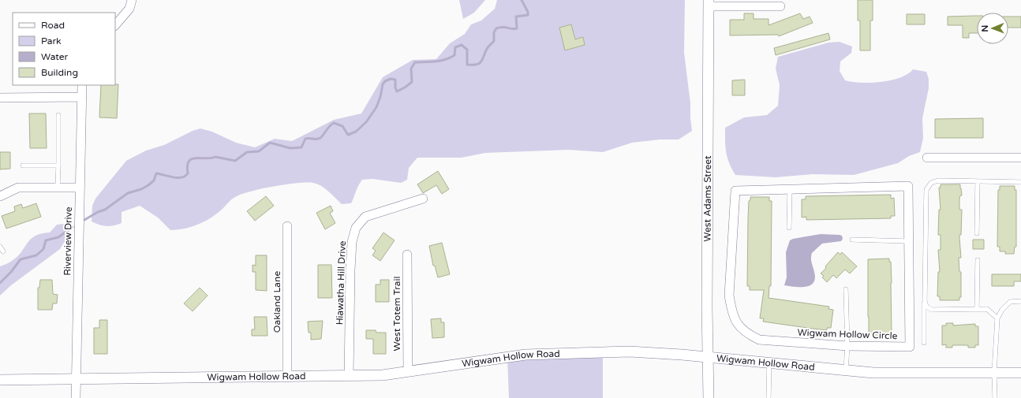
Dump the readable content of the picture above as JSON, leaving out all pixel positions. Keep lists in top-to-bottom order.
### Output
{
  "streets": {
    "street": [
      "West Adams Street",
      "Riverview Drive",
      "Hiawatha Hill Drive",
      "Oakland Lane",
      "West Totem Trail",
      "Wigwam Hollow Circle",
      "Wigwam Hollow Road"
    ]
  },
  "crossings": [
    ["West Adams Street", "Wigwam Hollow Road"],
    ["Riverview Drive", "Wigwam Hollow Road"],
    ["Hiawatha Hill Drive", "Wigwam Hollow Road"],
    ["Oakland Lane", "Wigwam Hollow Road"],
    ["West Totem Trail", "Wigwam Hollow Road"]
  ],
  "legend": [
    "Road",
    "Park",
    "Water",
    "Building"
  ],
  "north": "left"
}
